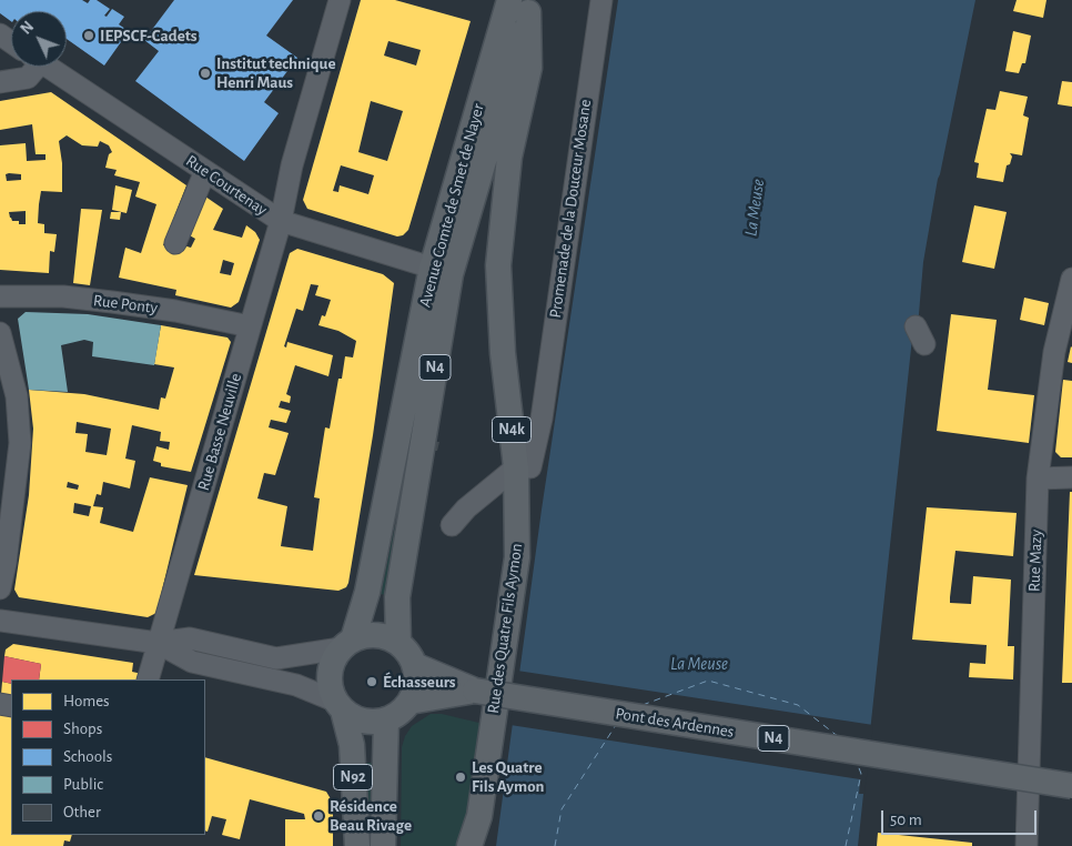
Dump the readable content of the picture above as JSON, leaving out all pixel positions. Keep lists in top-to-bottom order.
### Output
{
  "streets": {
    "main road": [
      "Avenue Comte de Smet de Nayer",
      "N4",
      "N4k",
      "Rue des Quatre Fils Aymon",
      "Pont des Ardennes",
      "N92"
    ],
    "street": [
      "Rue Courtenay",
      "Promenade de la Douceur Mosane",
      "Rue Ponty",
      "Rue Basse Neuville",
      "Rue Mazy"
    ]
  },
  "crossings": [
    ["Rue Courtenay", "Avenue Comte de Smet de Nayer"],
    ["Rue Courtenay", "Rue Basse Neuville"],
    ["Avenue Comte de Smet de Nayer", "N4"],
    ["Avenue Comte de Smet de Nayer", "Rue des Quatre Fils Aymon"],
    ["Avenue Comte de Smet de Nayer", "N92"],
    ["Promenade de la Douceur Mosane", "Rue des Quatre Fils Aymon"],
    ["Rue Ponty", "Rue Basse Neuville"],
    ["N4", "Pont des Ardennes"],
    ["N4", "N92"]
  ],
  "water": ["La Meuse"],
  "places": [
    "IEPSCF-Cadets",
    "Institut technique Henri Maus",
    "Échasseurs",
    "Les Quatre Fils Aymon",
    "Résidence Beau Rivage"
  ],
  "legend": [
    "Homes",
    "Shops",
    "Schools",
    "Public",
    "Other"
  ],
  "scale_bar": "50 m",
  "north": "top left"
}
